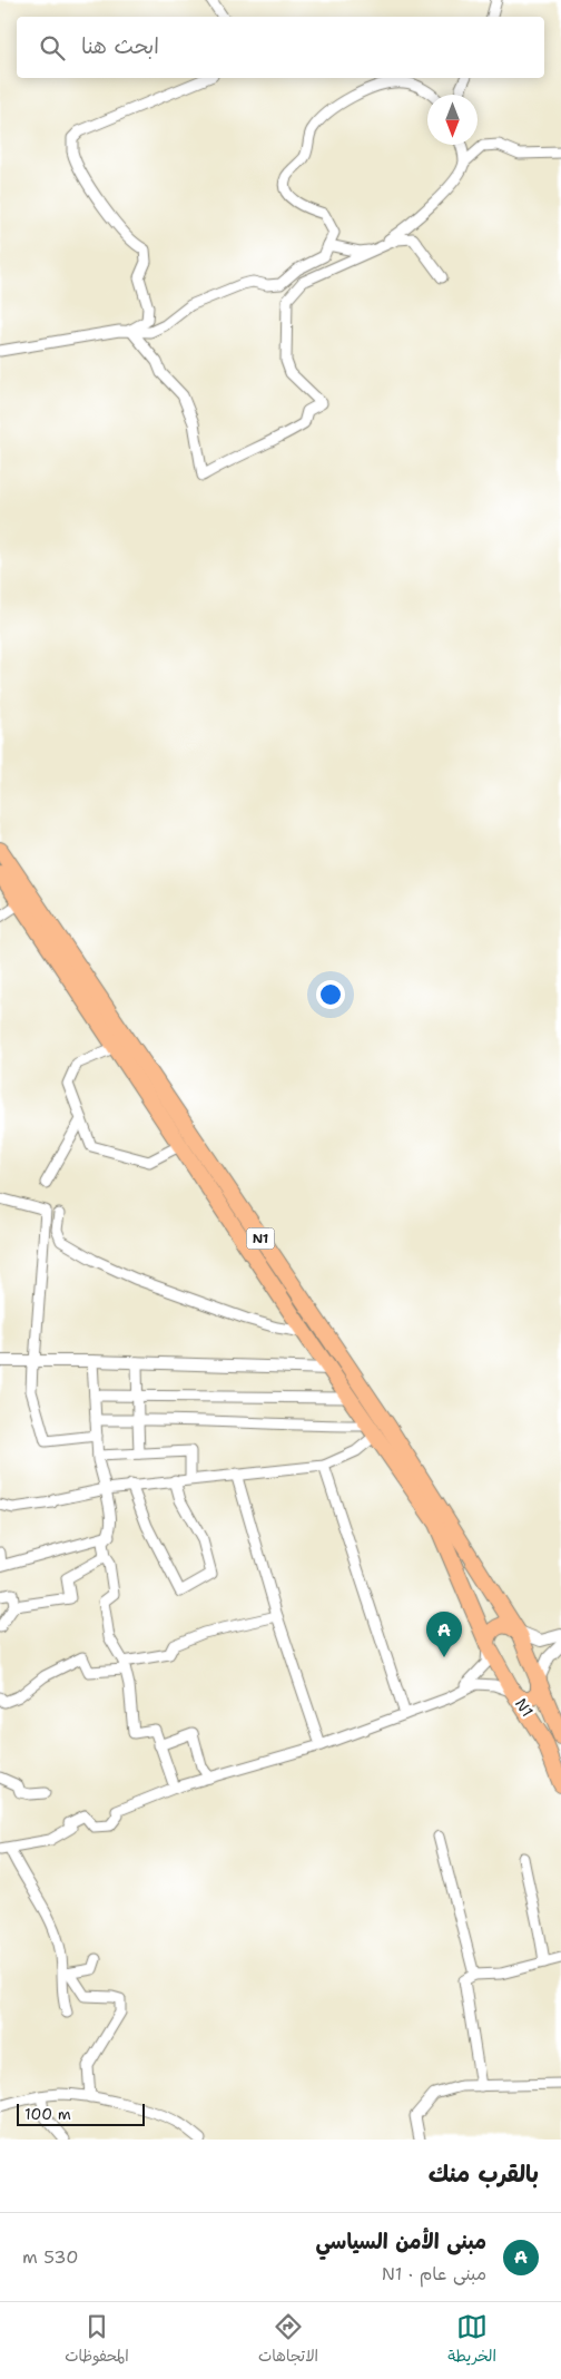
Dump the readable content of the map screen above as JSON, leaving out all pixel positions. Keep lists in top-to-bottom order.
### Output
{
  "streets": {
    "highway": ["N1"]
  },
  "scale_bar": "100 m",
  "north": "bottom",
  "page": {
    "search": "ابحث هنا",
    "pins": "A",
    "scale": "100 m",
    "heading": "بالقرب منك",
    "list": [
      {
        "mark": "A",
        "name": "مبنى الأمن السياسي",
        "note": "مبنى عام · N1",
        "value": "530 m"
      }
    ],
    "nav": ["الخريطة", "الاتجاهات", "المحفوظات"]
  }
}
